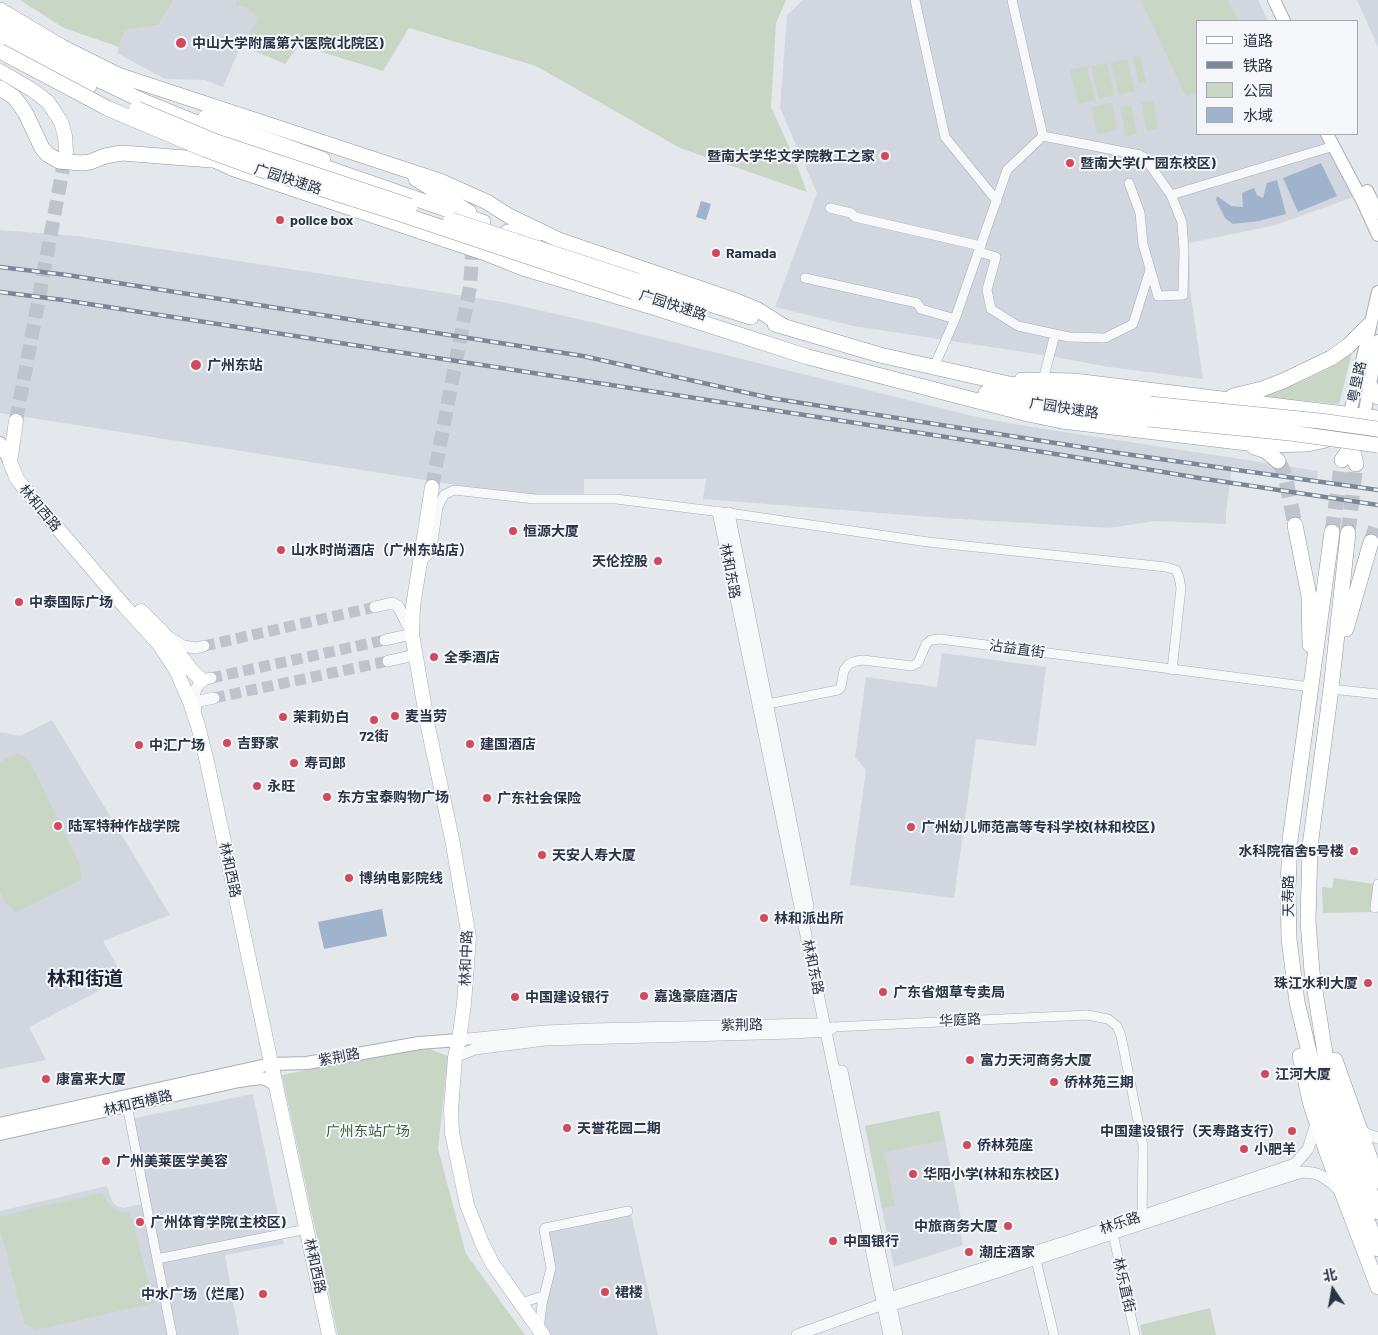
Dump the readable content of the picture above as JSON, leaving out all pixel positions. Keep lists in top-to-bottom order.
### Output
{
  "streets": {
    "highway": ["广园快速路", "天寿路"],
    "main road": [
      "粤垦路",
      "林和西路",
      "林和中路",
      "紫荆路",
      "林和西横路"
    ],
    "street": [
      "林和东路",
      "沾益直街",
      "华庭路",
      "林乐路",
      "林乐直街"
    ]
  },
  "crossings": [
    ["林和西路", "紫荆路"],
    ["林和西路", "林和西横路"],
    ["林和东路", "沾益直街"],
    ["林和东路", "华庭路"],
    ["林和东路", "紫荆路"],
    ["林和东路", "林乐路"],
    ["沾益直街", "天寿路"],
    ["林和中路", "紫荆路"],
    ["华庭路", "紫荆路"],
    ["华庭路", "林乐路"],
    ["紫荆路", "林和西横路"],
    ["林乐路", "林乐直街"]
  ],
  "districts": ["林和街道"],
  "parks": ["广州东站广场"],
  "places": [
    "中山大学附属第六医院(北院区)",
    "暨南大学华文学院教工之家",
    "暨南大学(广园东校区)",
    "police box",
    "Ramada",
    "广州东站",
    "恒源大厦",
    "山水时尚酒店（广州东站店）",
    "天伦控股",
    "中泰国际广场",
    "全季酒店",
    "麦当劳",
    "茉莉奶白",
    "72街",
    "吉野家",
    "建国酒店",
    "中汇广场",
    "寿司郎",
    "永旺",
    "东方宝泰购物广场",
    "广东社会保险",
    "陆军特种作战学院",
    "广州幼儿师范高等专科学校(林和校区)",
    "水科院宿舍5号楼",
    "天安人寿大厦",
    "博纳电影院线",
    "林和派出所",
    "珠江水利大厦",
    "广东省烟草专卖局",
    "嘉逸豪庭酒店",
    "中国建设银行",
    "富力天河商务大厦",
    "江河大厦",
    "康富来大厦",
    "侨林苑三期",
    "天誉花园二期",
    "中国建设银行（天寿路支行）",
    "侨林苑座",
    "小肥羊",
    "广州美莱医学美容",
    "华阳小学(林和东校区)",
    "广州体育学院(主校区)",
    "中旅商务大厦",
    "中国银行",
    "潮庄酒家",
    "裙楼",
    "中水广场（烂尾）"
  ],
  "legend": [
    "道路",
    "铁路",
    "公园",
    "水域"
  ],
  "north": "top"
}
